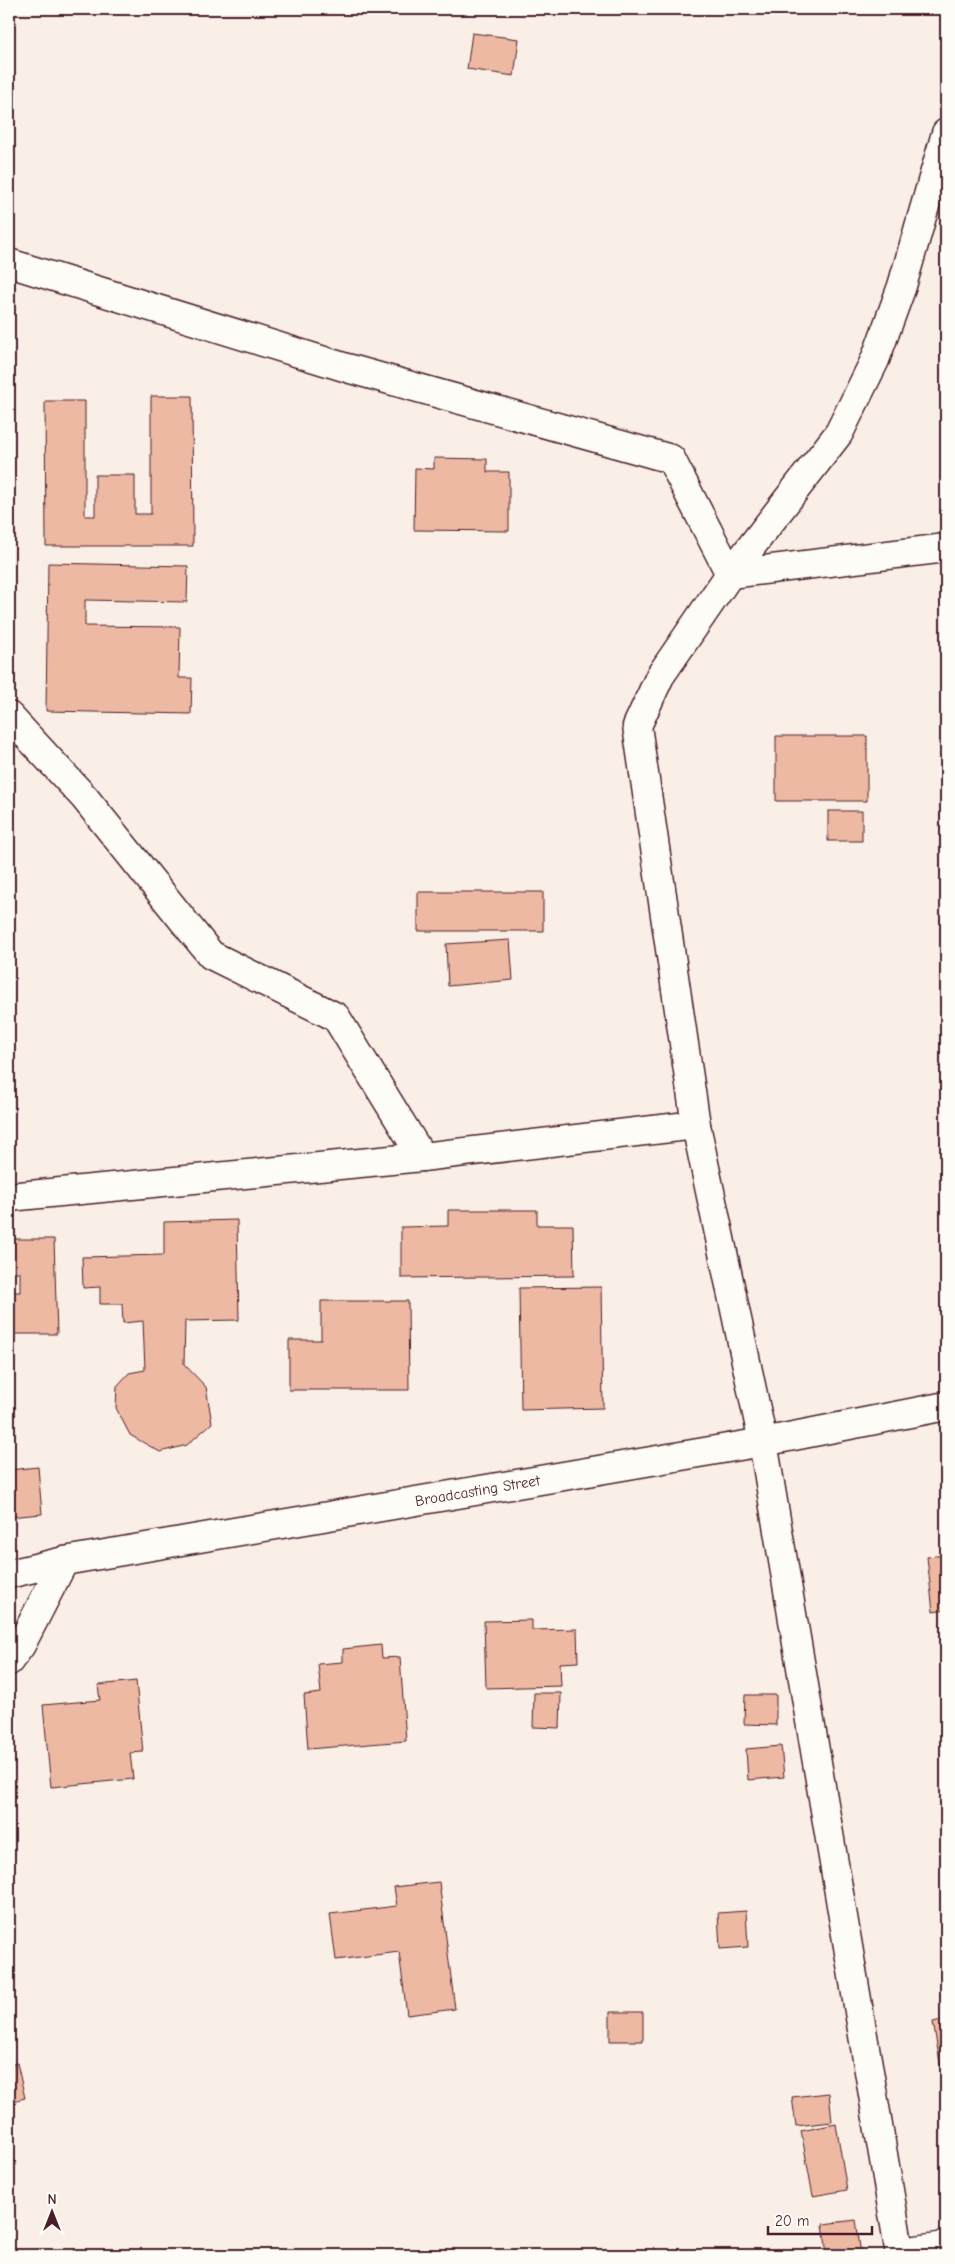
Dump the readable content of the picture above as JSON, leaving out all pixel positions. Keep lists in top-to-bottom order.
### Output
{
  "streets": {
    "street": ["Broadcasting Street"]
  },
  "scale_bar": "20 m",
  "north": "top"
}
